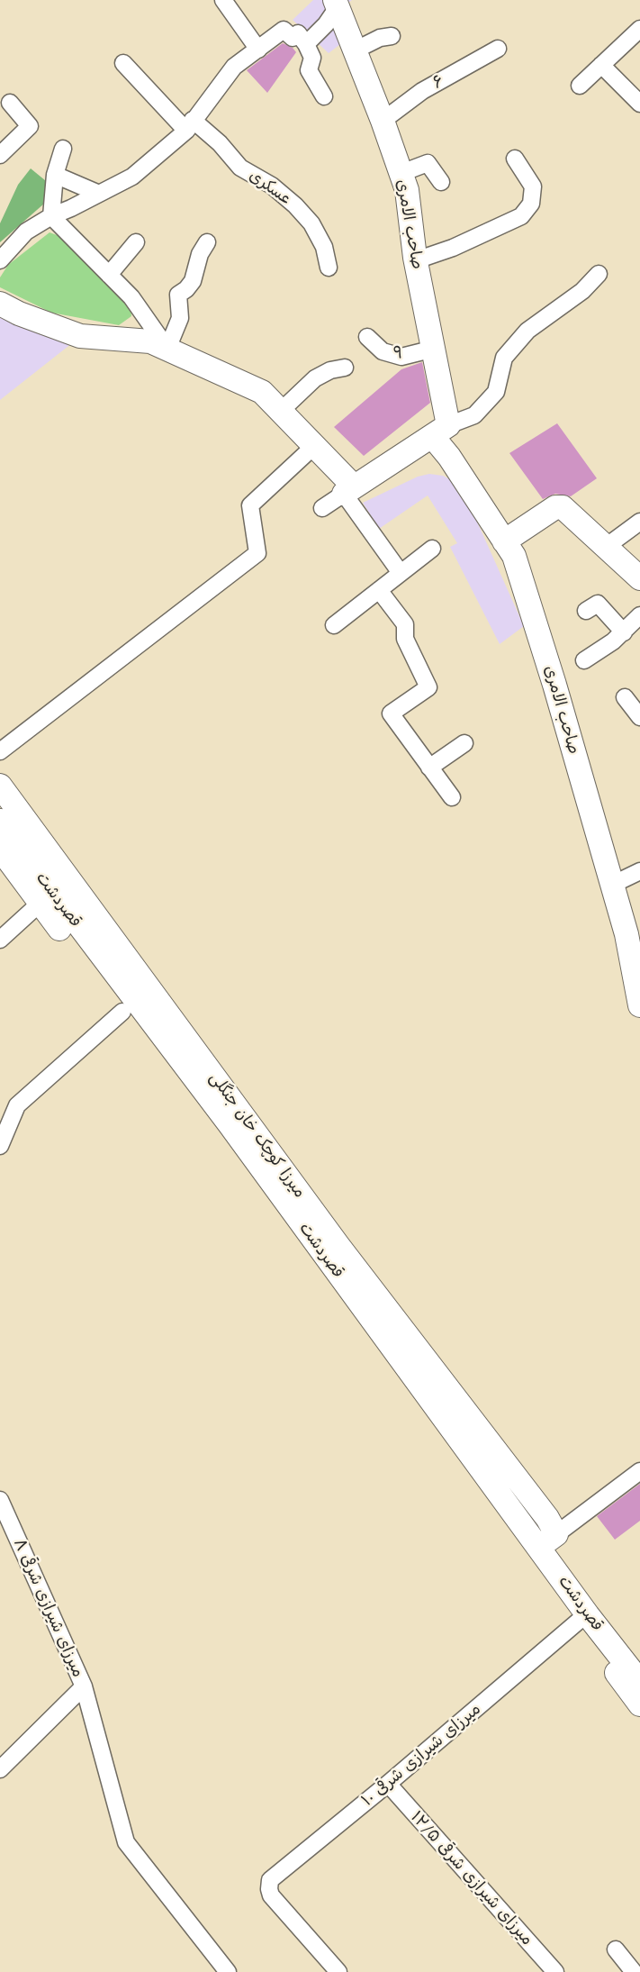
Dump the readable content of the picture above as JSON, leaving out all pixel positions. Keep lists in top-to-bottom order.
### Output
{
  "streets": {
    "main road": ["صاحب الامری", "قصردشت", "میرزا کوچک خان جنگلی"],
    "street": [
      "۶",
      "عسکری",
      "۹",
      "۸ میرزای شیرازی شرقی",
      "۱۰ میرزای شیرازی شرقی",
      "۱۲/۵ میرزای شیرازی شرقی"
    ]
  },
  "crossings": [
    ["۶", "صاحب الامری"],
    ["صاحب الامری", "۹"],
    ["قصردشت", "میرزا کوچک خان جنگلی"],
    ["قصردشت", "۱۰ میرزای شیرازی شرقی"],
    ["۱۰ میرزای شیرازی شرقی", "۱۲/۵ میرزای شیرازی شرقی"]
  ]
}
